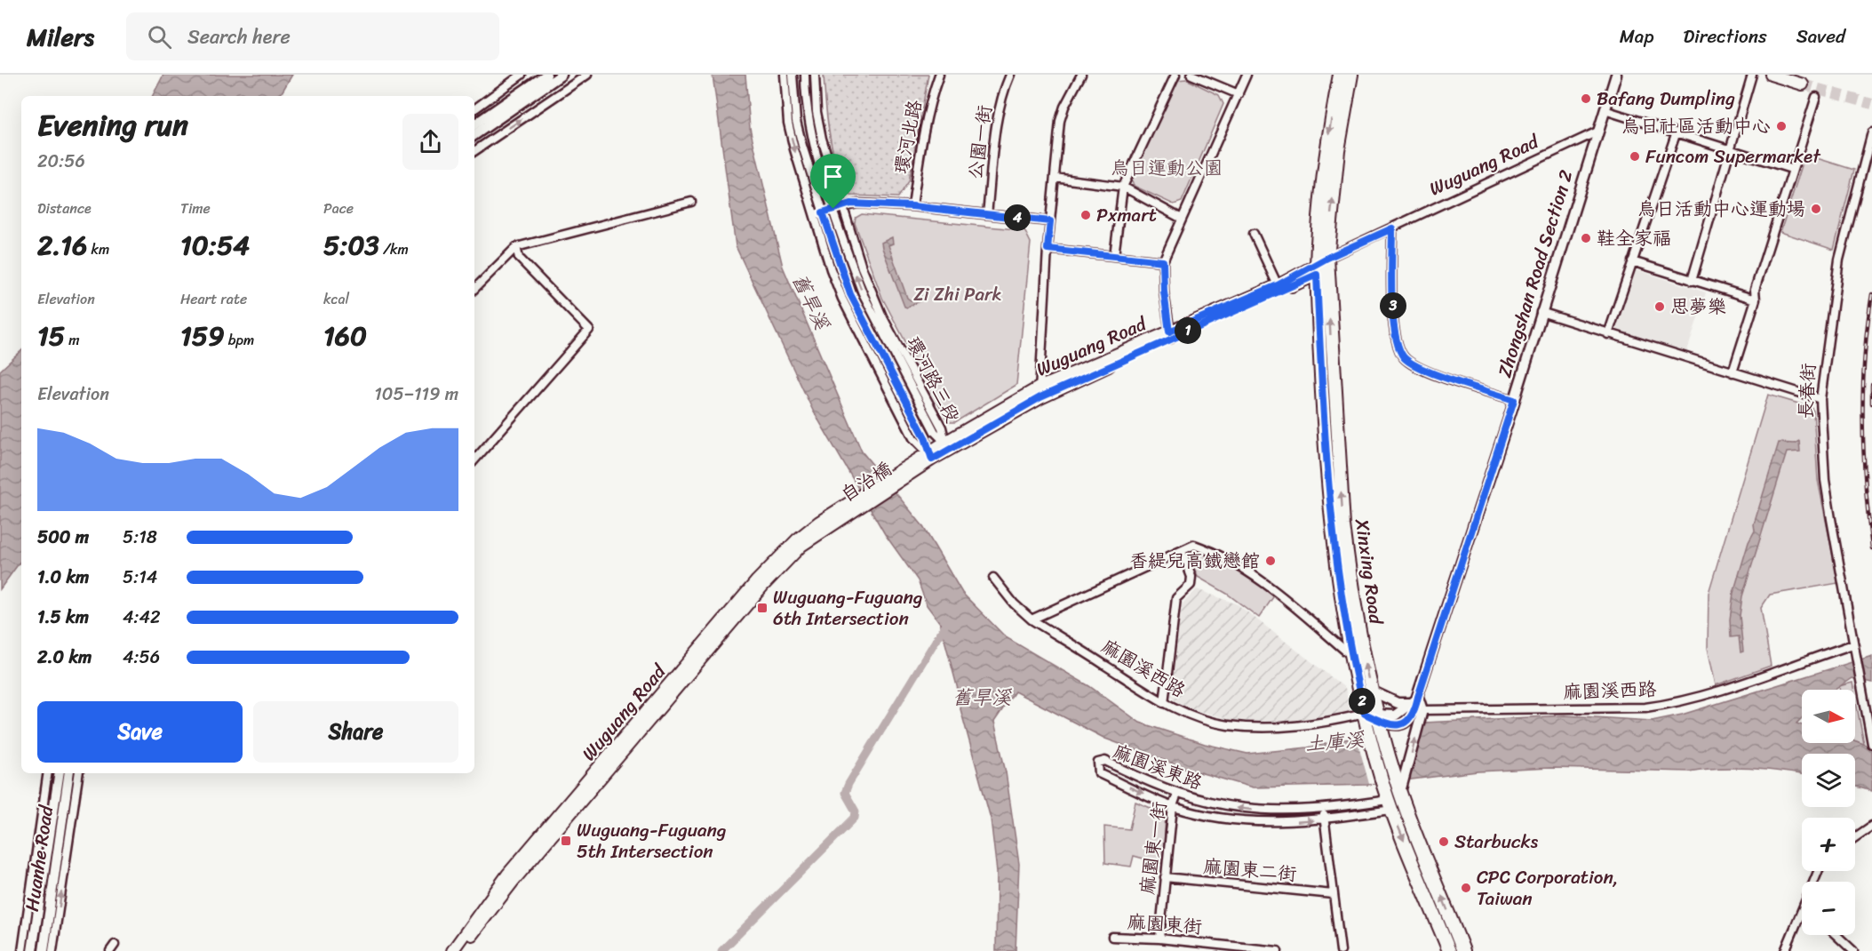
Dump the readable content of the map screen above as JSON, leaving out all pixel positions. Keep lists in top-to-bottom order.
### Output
{
  "streets": {
    "main road": ["Wuguang Road", "自治橋", "Xinxing Road"],
    "street": [
      "環河北路",
      "公園一街",
      "Zhongshan Road Section 2",
      "環河路三段",
      "長春街",
      "麻園溪西路",
      "麻園溪東路",
      "麻園東一街",
      "Huanhe Road",
      "麻園東二街",
      "麻園東街"
    ]
  },
  "crossings": [
    ["Wuguang Road", "Zhongshan Road Section 2"],
    ["Wuguang Road", "環河路三段"],
    ["Wuguang Road", "自治橋"],
    ["Wuguang Road", "Xinxing Road"],
    ["Zhongshan Road Section 2", "Xinxing Road"],
    ["Zhongshan Road Section 2", "麻園溪西路"],
    ["長春街", "麻園溪西路"],
    ["Xinxing Road", "麻園溪西路"],
    ["Xinxing Road", "麻園溪東路"],
    ["麻園溪東路", "麻園東一街"],
    ["麻園東一街", "麻園東二街"],
    ["麻園東一街", "麻園東街"]
  ],
  "water": ["舊旱溪", "土庫溪"],
  "parks": ["烏日運動公園", "Zi Zhi Park"],
  "places": {
    "other": [
      "Bafang Dumpling",
      "烏日社區活動中心",
      "Funcom Supermarket",
      "烏日活動中心運動場",
      "Pxmart",
      "鞋全家福",
      "思夢樂",
      "香緹兒高鐵戀館",
      "Starbucks",
      "CPC Corporation, Taiwan"
    ],
    "transit": ["Wuguang-Fuguang 6th Intersection", "Wuguang-Fuguang 5th Intersection"]
  },
  "north": "right",
  "page": {
    "header": "Milers",
    "search": "Search here",
    "nav": ["Map", "Directions", "Saved"],
    "heading": ["Evening run", "20:56"],
    "stats": [
      ["Distance", "2.16 km"],
      ["Time", "10:54"],
      ["Pace", "5:03 /km"],
      ["Elevation", "15 m"],
      ["Heart rate", "159 bpm"],
      ["kcal", "160"]
    ],
    "pins": [
      "4",
      "3",
      "1",
      "2"
    ],
    "chart": ["Elevation", "105–119 m"],
    "list": [
      {
        "name": "500 m",
        "note": "5:18"
      },
      {
        "name": "1.0 km",
        "note": "5:14"
      },
      {
        "name": "1.5 km",
        "note": "4:42"
      },
      {
        "name": "2.0 km",
        "note": "4:56"
      }
    ],
    "map_buttons": ["+", "−"],
    "buttons": ["Save", "Share"]
  }
}
